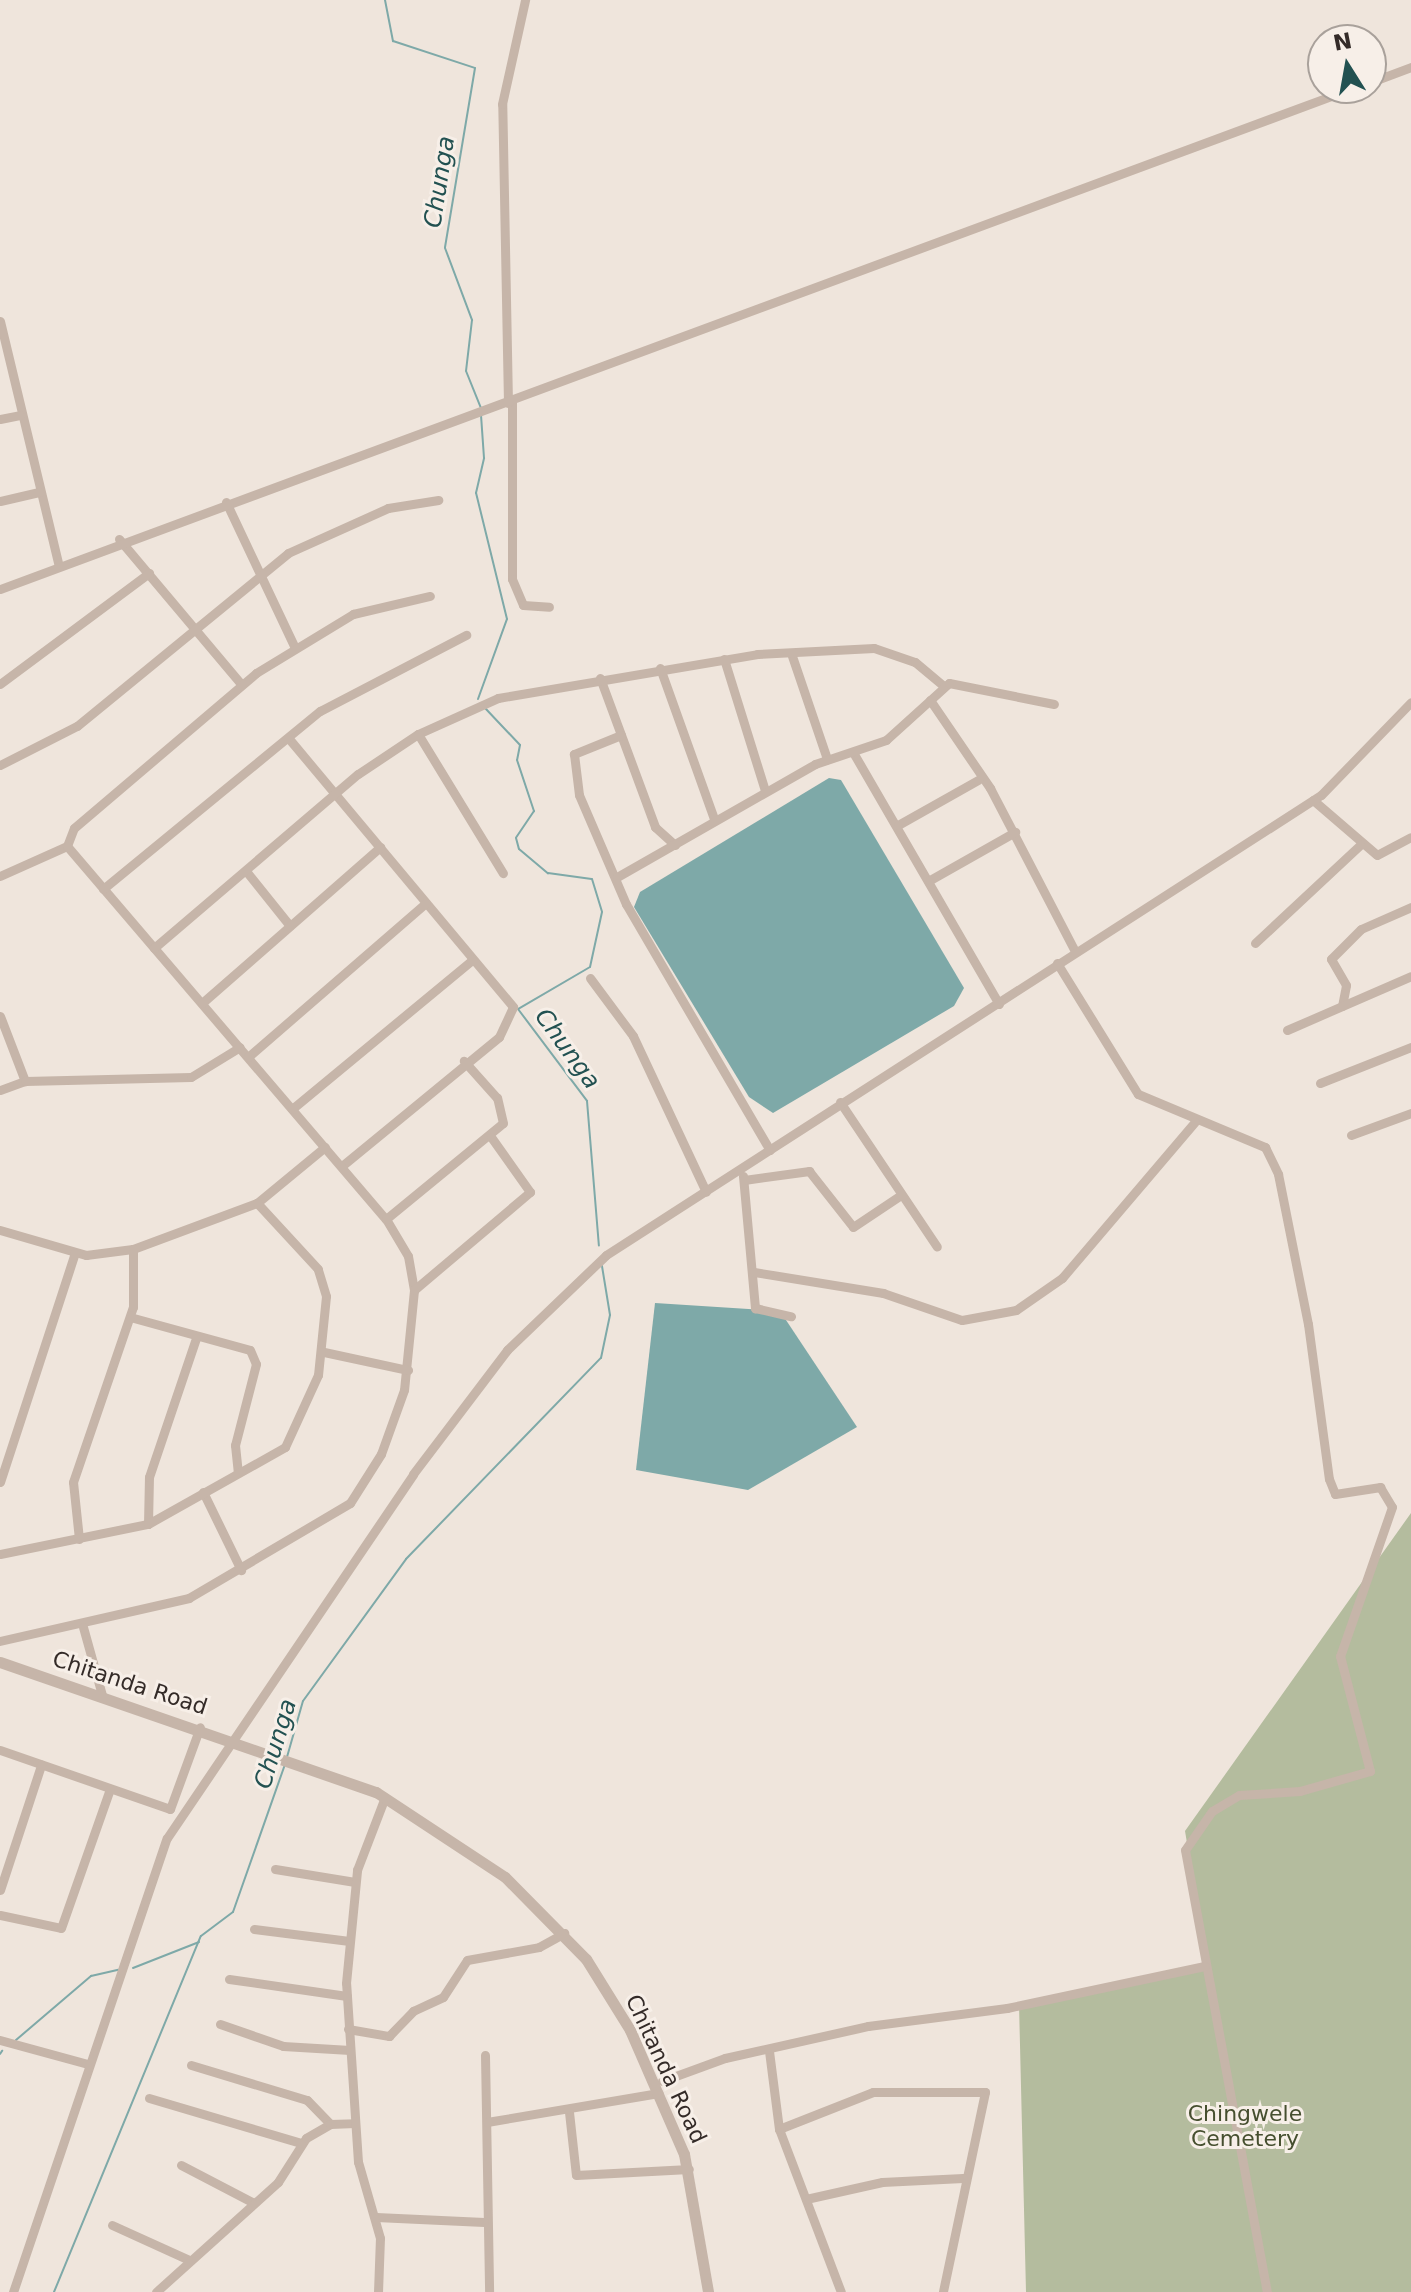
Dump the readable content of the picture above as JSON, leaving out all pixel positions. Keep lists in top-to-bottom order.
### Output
{
  "streets": {
    "street": ["Chitanda Road"]
  },
  "water": ["Chunga"],
  "parks": ["Chingwele Cemetery"],
  "north": "top"
}
